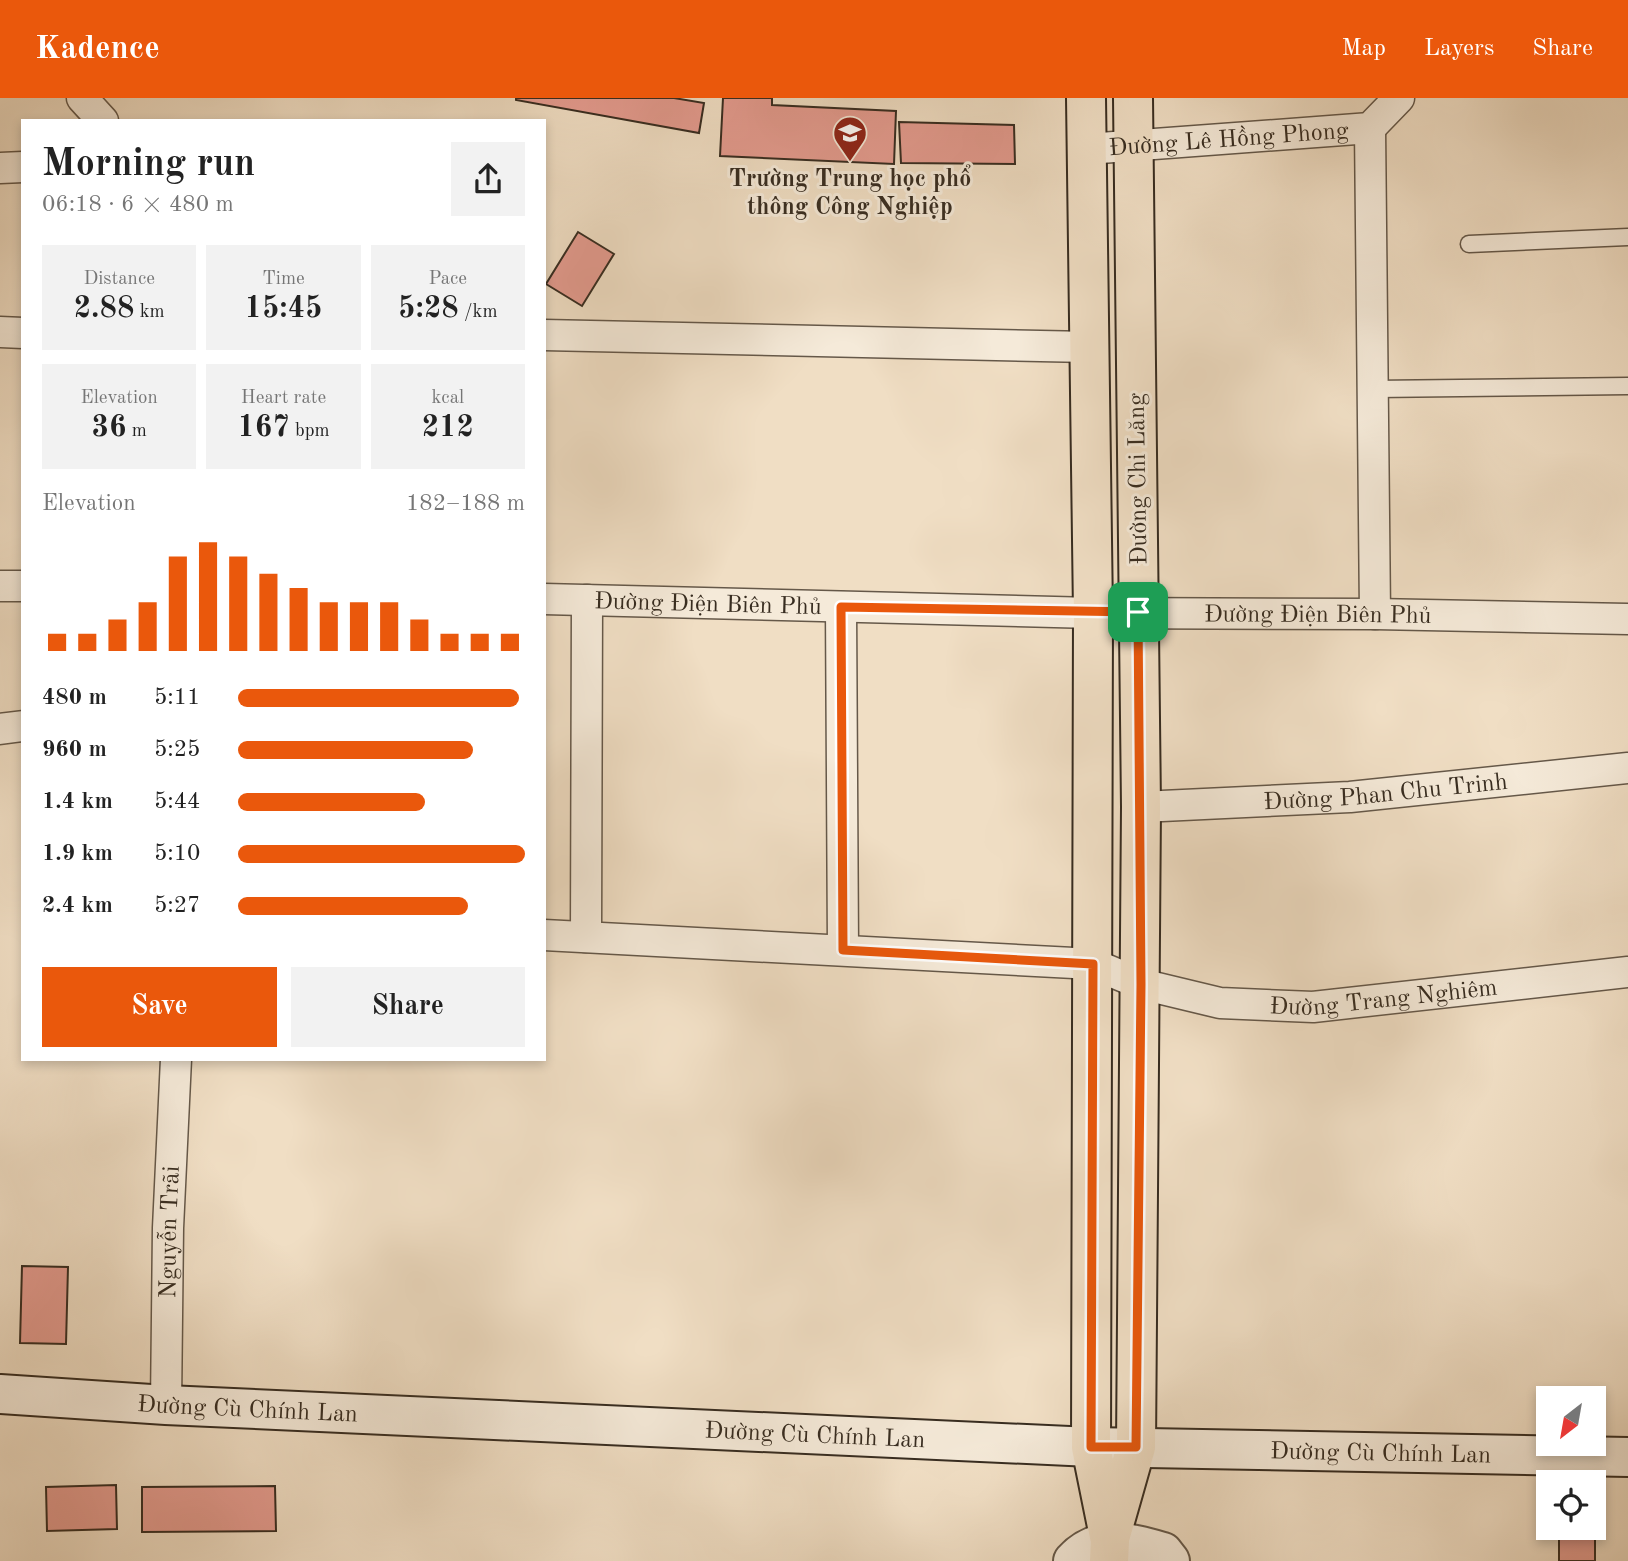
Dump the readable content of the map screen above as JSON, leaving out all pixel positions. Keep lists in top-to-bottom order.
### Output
{
  "streets": {
    "main road": ["Đường Chi Lăng", "Đường Cù Chính Lan"],
    "street": [
      "Đường Lê Hồng Phong",
      "Đường Điện Biên Phủ",
      "Đường Phan Chu Trinh",
      "Đường Trang Nghiêm",
      "Nguyễn Trãi"
    ]
  },
  "crossings": [
    ["Đường Lê Hồng Phong", "Đường Chi Lăng"],
    ["Đường Chi Lăng", "Đường Điện Biên Phủ"],
    ["Đường Chi Lăng", "Đường Phan Chu Trinh"],
    ["Đường Chi Lăng", "Đường Trang Nghiêm"],
    ["Đường Chi Lăng", "Đường Cù Chính Lan"],
    ["Nguyễn Trãi", "Đường Cù Chính Lan"]
  ],
  "places": {
    "school or university": ["Trường Trung học phổ thông Công Nghiệp"]
  },
  "north": "bottom left",
  "page": {
    "header": "Kadence",
    "nav": ["Map", "Layers", "Share"],
    "heading": ["Morning run", "06:18 · 6 × 480 m"],
    "stats": [
      ["Distance", "2.88 km"],
      ["Time", "15:45"],
      ["Pace", "5:28 /km"],
      ["Elevation", "36 m"],
      ["Heart rate", "167 bpm"],
      ["kcal", "212"]
    ],
    "chart": ["Elevation", "182–188 m"],
    "list": [
      {
        "name": "480 m",
        "note": "5:11"
      },
      {
        "name": "960 m",
        "note": "5:25"
      },
      {
        "name": "1.4 km",
        "note": "5:44"
      },
      {
        "name": "1.9 km",
        "note": "5:10"
      },
      {
        "name": "2.4 km",
        "note": "5:27"
      }
    ],
    "buttons": ["Save", "Share"]
  }
}
